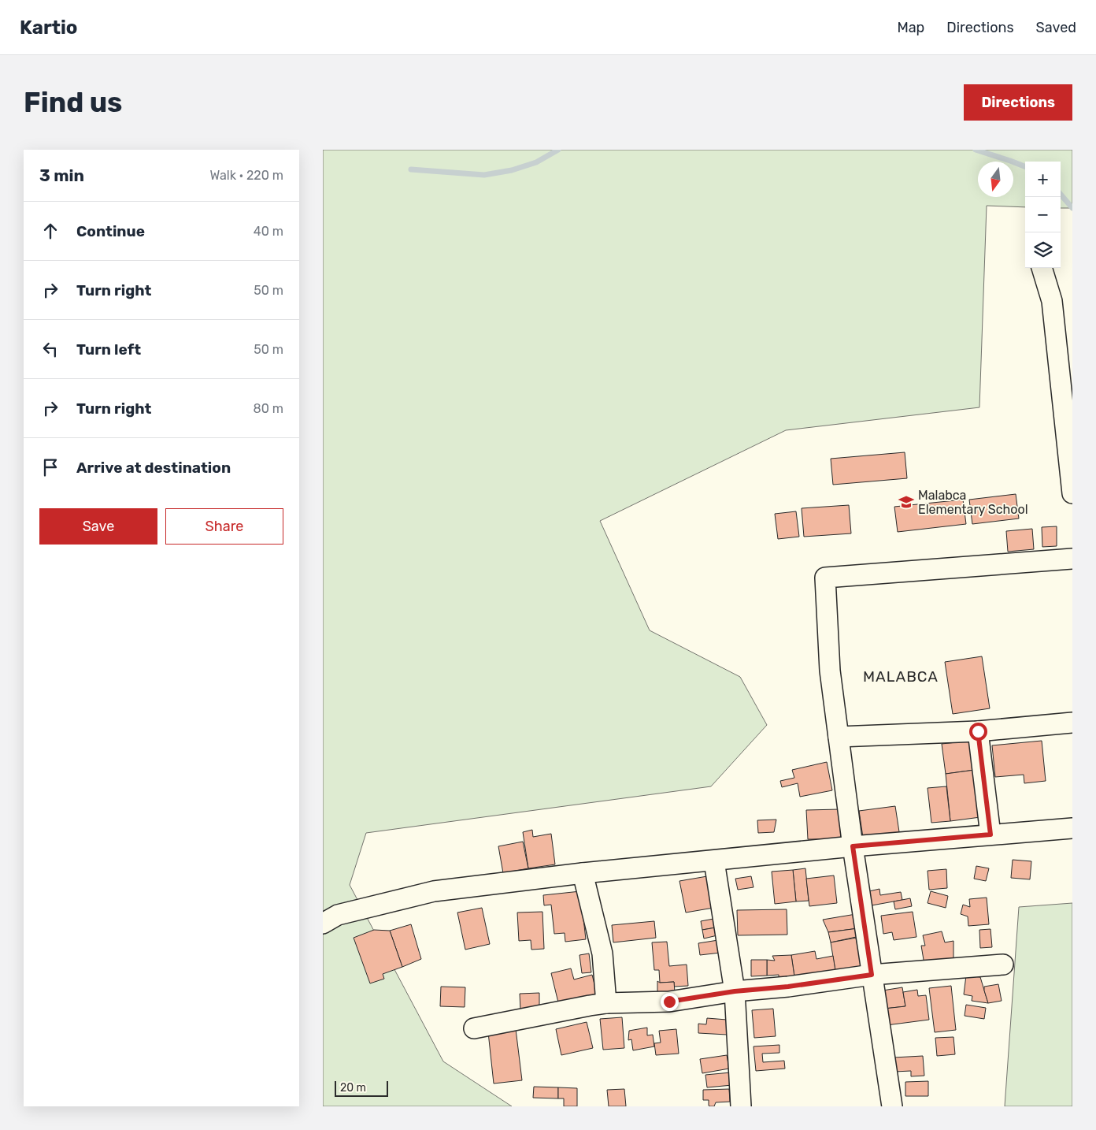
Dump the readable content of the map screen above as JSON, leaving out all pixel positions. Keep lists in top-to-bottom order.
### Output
{
  "districts": ["MALABCA"],
  "places": {
    "school or university": ["Malabca Elementary School"]
  },
  "scale_bar": "20 m",
  "north": "bottom",
  "page": {
    "header": "Kartio",
    "nav": ["Map", "Directions", "Saved"],
    "buttons": [
      "Directions",
      ["Save", "Share"]
    ],
    "title": "Find us",
    "heading": ["3 min", "Walk · 220 m"],
    "map_buttons": ["+", "−"],
    "list": [
      ["Continue", "40 m"],
      ["Turn right", "50 m"],
      ["Turn left", "50 m"],
      ["Turn right", "80 m"],
      "Arrive at destination"
    ],
    "scale": "20 m"
  }
}
